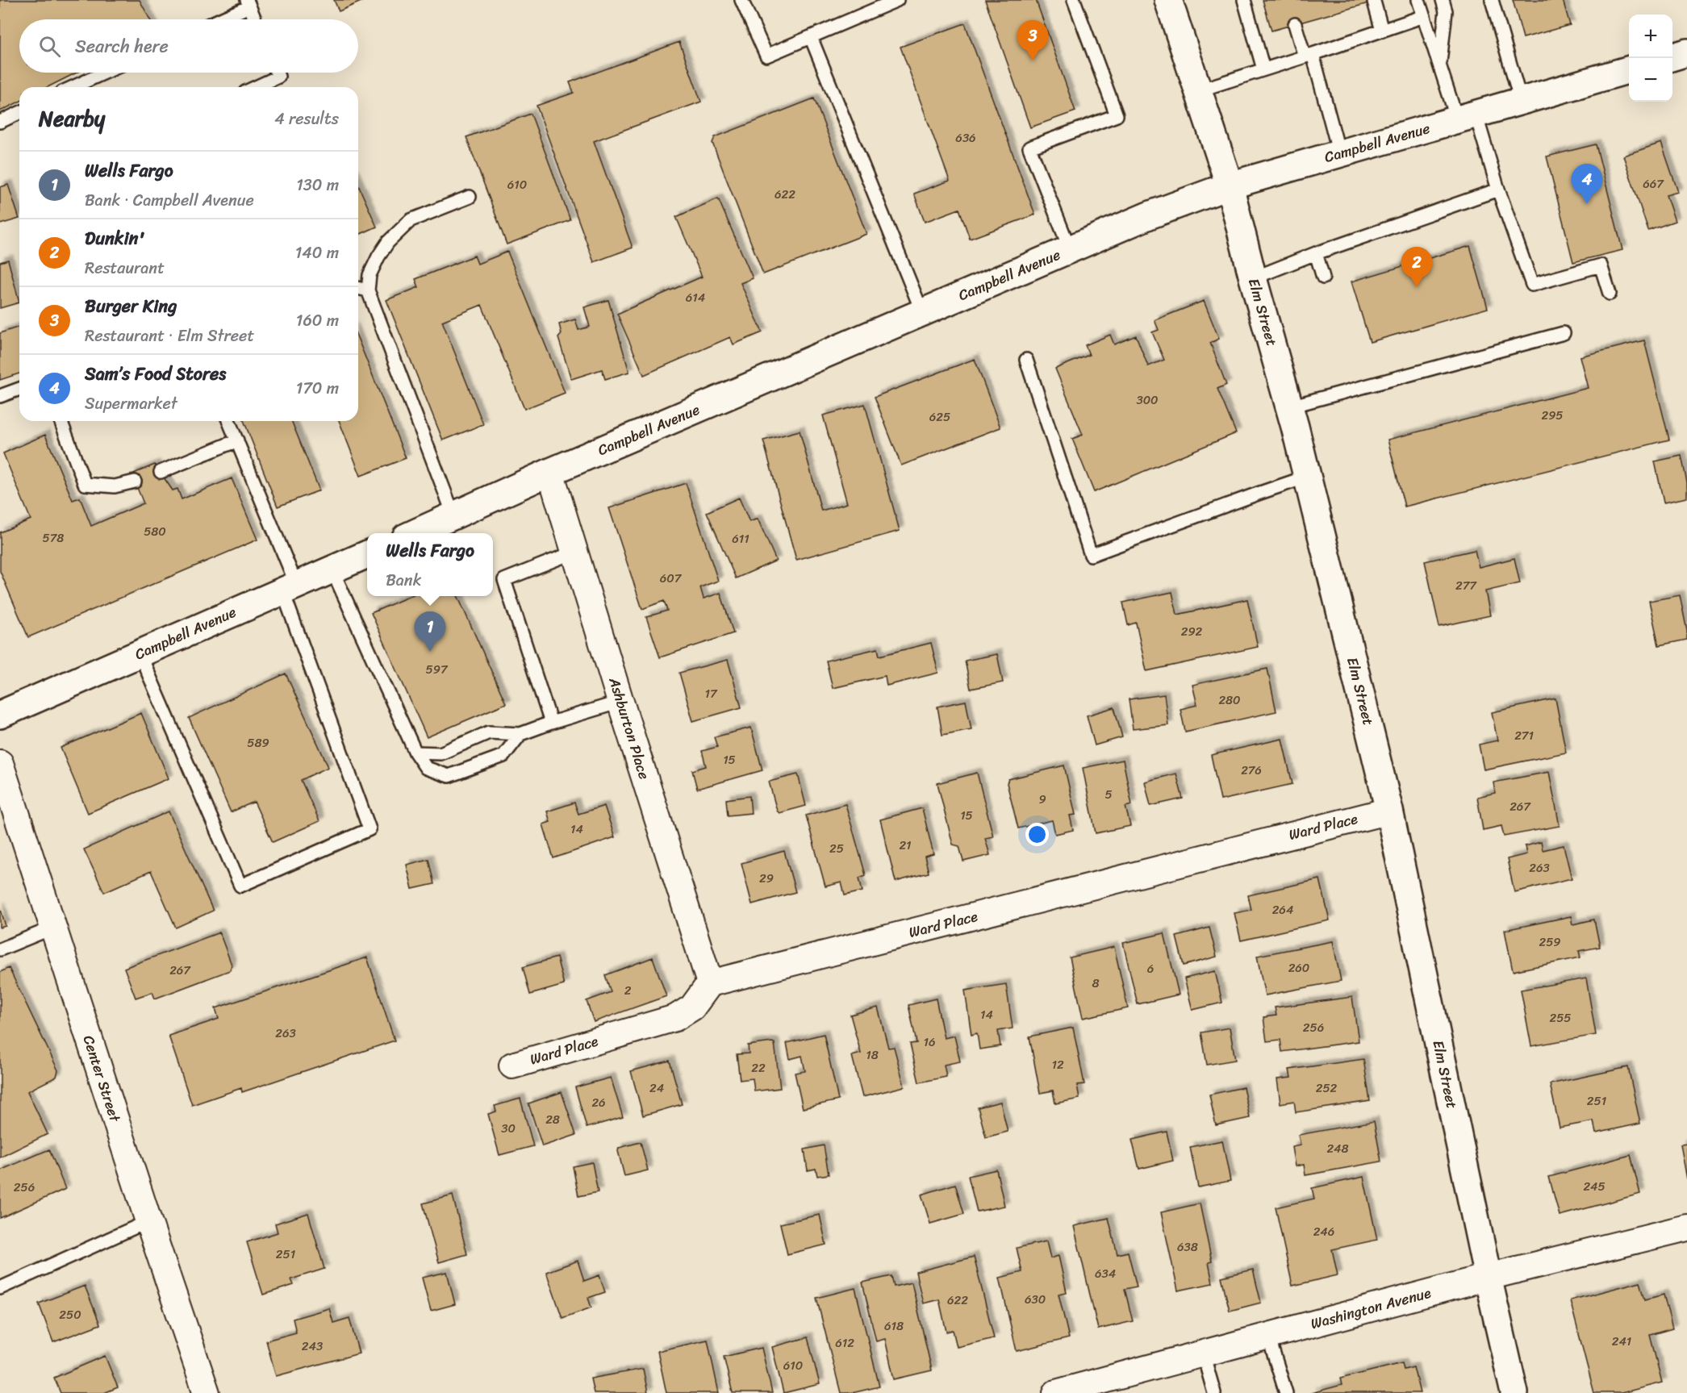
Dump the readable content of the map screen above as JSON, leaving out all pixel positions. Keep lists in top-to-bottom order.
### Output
{
  "streets": {
    "main road": ["Campbell Avenue", "Elm Street"],
    "street": [
      "Ashburton Place",
      "Ward Place",
      "Center Street",
      "Washington Avenue"
    ]
  },
  "crossings": [
    ["Campbell Avenue", "Elm Street"],
    ["Campbell Avenue", "Ashburton Place"],
    ["Elm Street", "Ward Place"],
    ["Elm Street", "Washington Avenue"],
    ["Ashburton Place", "Ward Place"]
  ],
  "house_numbers": [
    "636",
    "667",
    "610",
    "622",
    "614",
    "300",
    "295",
    "625",
    "580",
    "578",
    "611",
    "607",
    "277",
    "292",
    "597",
    "17",
    "280",
    "271",
    "589",
    "15",
    "276",
    "5",
    "9",
    "267",
    "15",
    "14",
    "21",
    "25",
    "263",
    "29",
    "264",
    "259",
    "260",
    "6",
    "267",
    "8",
    "2",
    "14",
    "255",
    "256",
    "263",
    "16",
    "18",
    "12",
    "22",
    "24",
    "252",
    "251",
    "26",
    "28",
    "30",
    "248",
    "245",
    "256",
    "246",
    "638",
    "251",
    "634",
    "630",
    "622",
    "250",
    "618",
    "241",
    "612",
    "243",
    "610"
  ],
  "page": {
    "map_buttons": ["+", "−"],
    "search": "Search here",
    "pins": [
      "3",
      "4",
      "2",
      "1"
    ],
    "heading": ["Nearby", "4 results"],
    "list": [
      {
        "mark": "1",
        "name": "Wells Fargo",
        "note": "Bank · Campbell Avenue",
        "value": "130 m"
      },
      {
        "mark": "2",
        "name": "Dunkin'",
        "note": "Restaurant",
        "value": "140 m"
      },
      {
        "mark": "3",
        "name": "Burger King",
        "note": "Restaurant · Elm Street",
        "value": "160 m"
      },
      {
        "mark": "4",
        "name": "Sam’s Food Stores",
        "note": "Supermarket",
        "value": "170 m"
      }
    ],
    "popup": ["Wells Fargo", "Bank"]
  }
}
